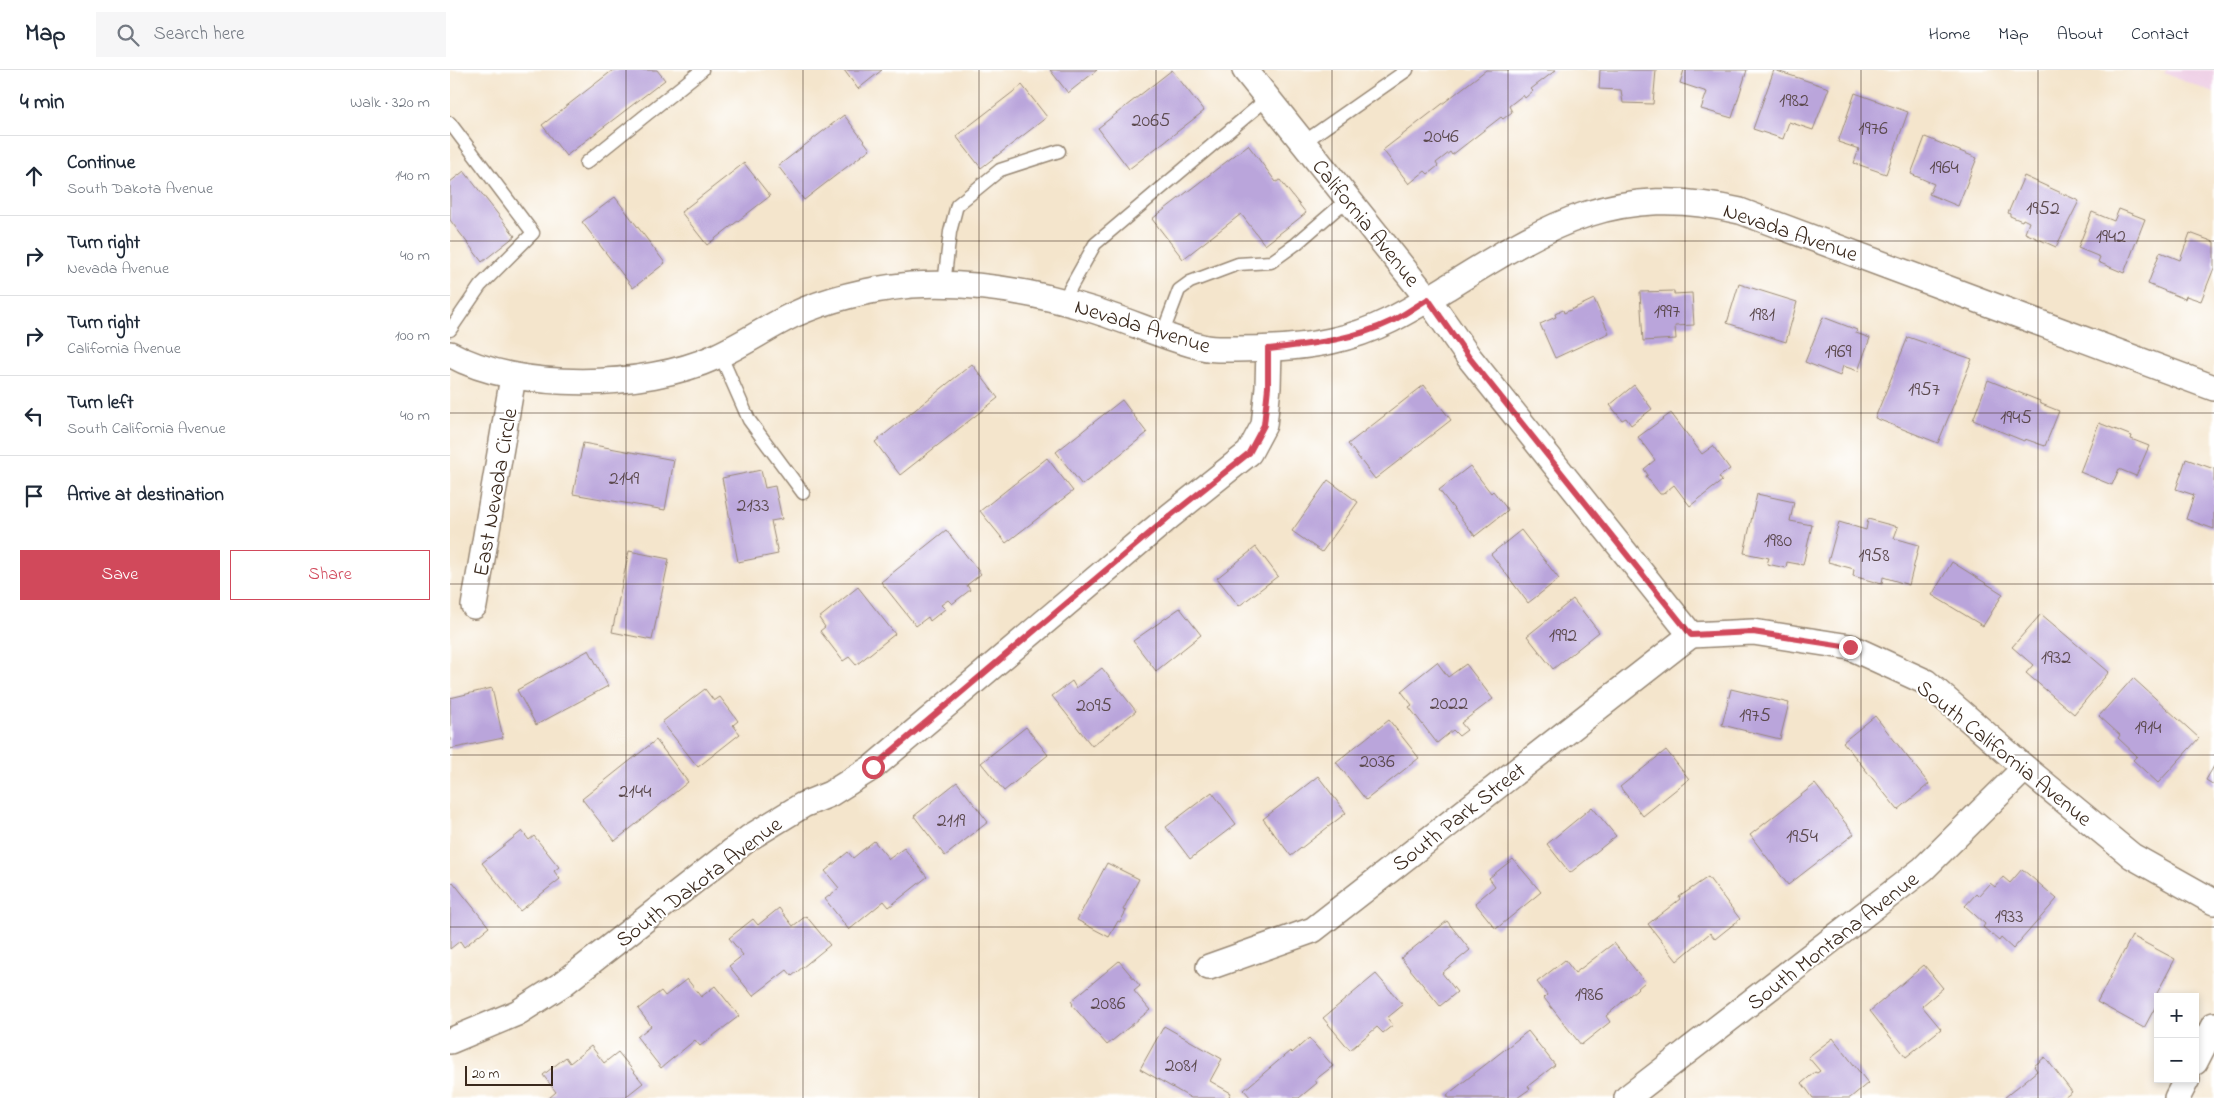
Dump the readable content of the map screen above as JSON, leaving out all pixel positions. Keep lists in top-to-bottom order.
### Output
{
  "streets": {
    "street": [
      "California Avenue",
      "Nevada Avenue",
      "East Nevada Circle",
      "South California Avenue",
      "South Park Street",
      "South Dakota Avenue",
      "South Montana Avenue"
    ]
  },
  "crossings": [
    ["California Avenue", "Nevada Avenue"],
    ["California Avenue", "South California Avenue"],
    ["California Avenue", "South Park Street"],
    ["Nevada Avenue", "East Nevada Circle"],
    ["Nevada Avenue", "South Dakota Avenue"],
    ["South California Avenue", "South Park Street"],
    ["South California Avenue", "South Montana Avenue"]
  ],
  "house_numbers": [
    "1982",
    "2065",
    "1976",
    "2046",
    "1964",
    "1952",
    "1942",
    "1997",
    "1981",
    "1969",
    "1957",
    "1945",
    "2149",
    "2133",
    "1980",
    "1958",
    "1992",
    "1932",
    "2022",
    "2095",
    "1975",
    "1914",
    "2036",
    "2144",
    "2119",
    "1954",
    "1933",
    "1986",
    "2086",
    "2081"
  ],
  "scale_bar": "20 m",
  "page": {
    "header": "Map",
    "search": "Search here",
    "nav": [
      "Home",
      "Map",
      "About",
      "Contact"
    ],
    "heading": ["4 min", "Walk · 320 m"],
    "list": [
      ["Continue", "South Dakota Avenue", "140 m"],
      ["Turn right", "Nevada Avenue", "40 m"],
      ["Turn right", "California Avenue", "100 m"],
      ["Turn left", "South California Avenue", "40 m"],
      "Arrive at destination"
    ],
    "buttons": ["Save", "Share"],
    "map_buttons": ["+", "−"],
    "scale": "20 m"
  }
}
